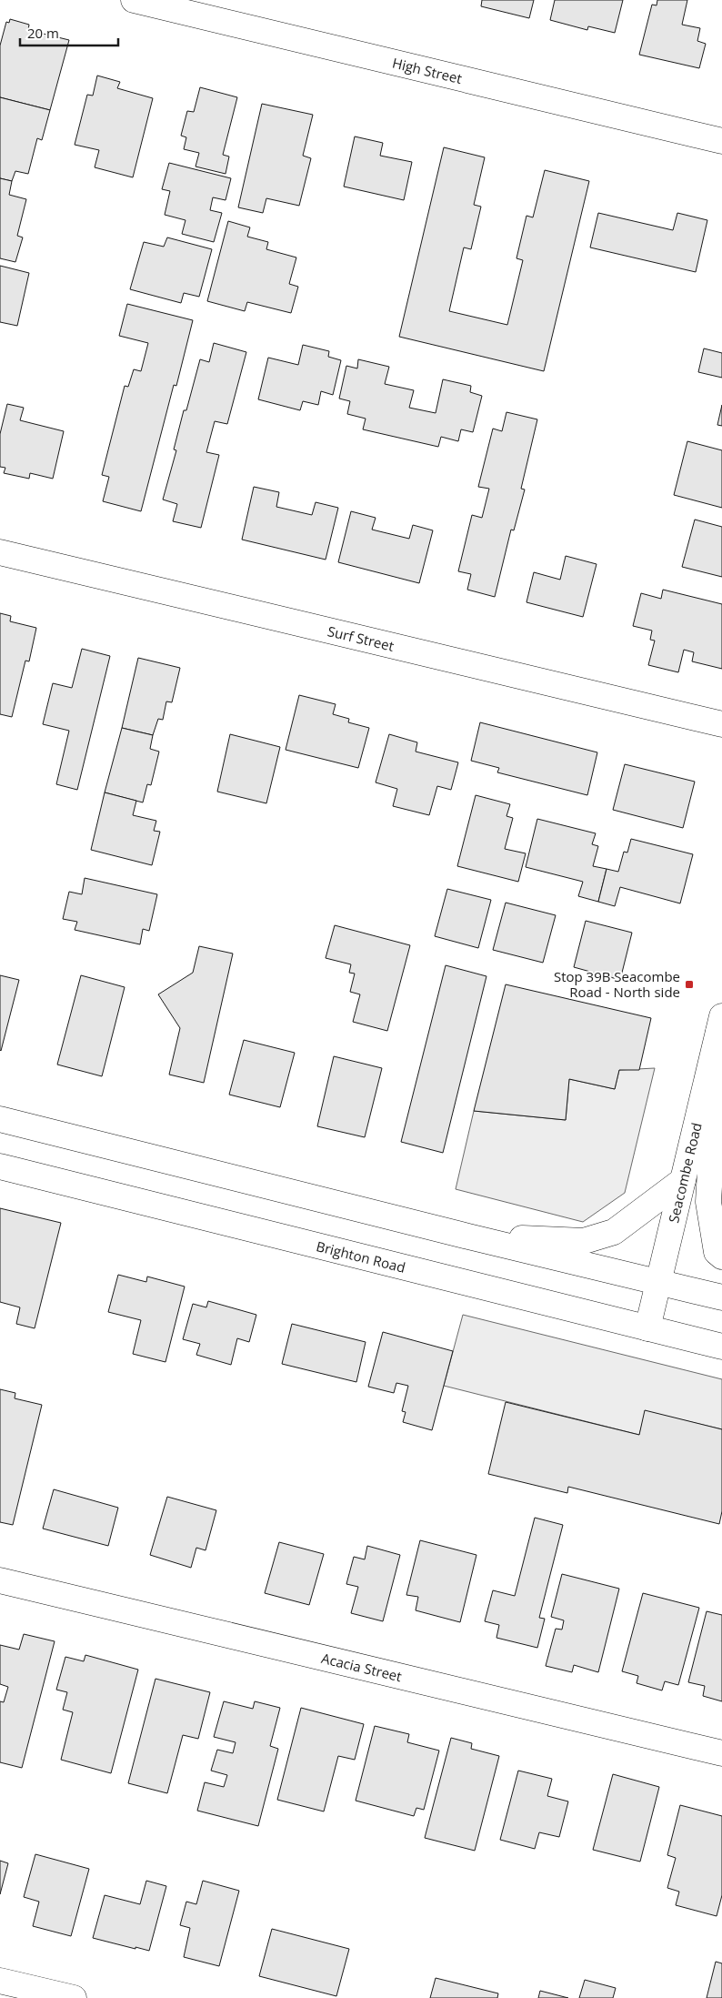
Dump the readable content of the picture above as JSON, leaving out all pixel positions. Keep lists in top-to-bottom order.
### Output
{
  "streets": {
    "main road": [
      "High Street",
      "Surf Street",
      "Seacombe Road",
      "Brighton Road",
      "Acacia Street"
    ]
  },
  "crossings": [
    ["Seacombe Road", "Brighton Road"]
  ],
  "places": {
    "transit": ["Stop 39B Seacombe Road - North side"]
  },
  "scale_bar": "20 m"
}
